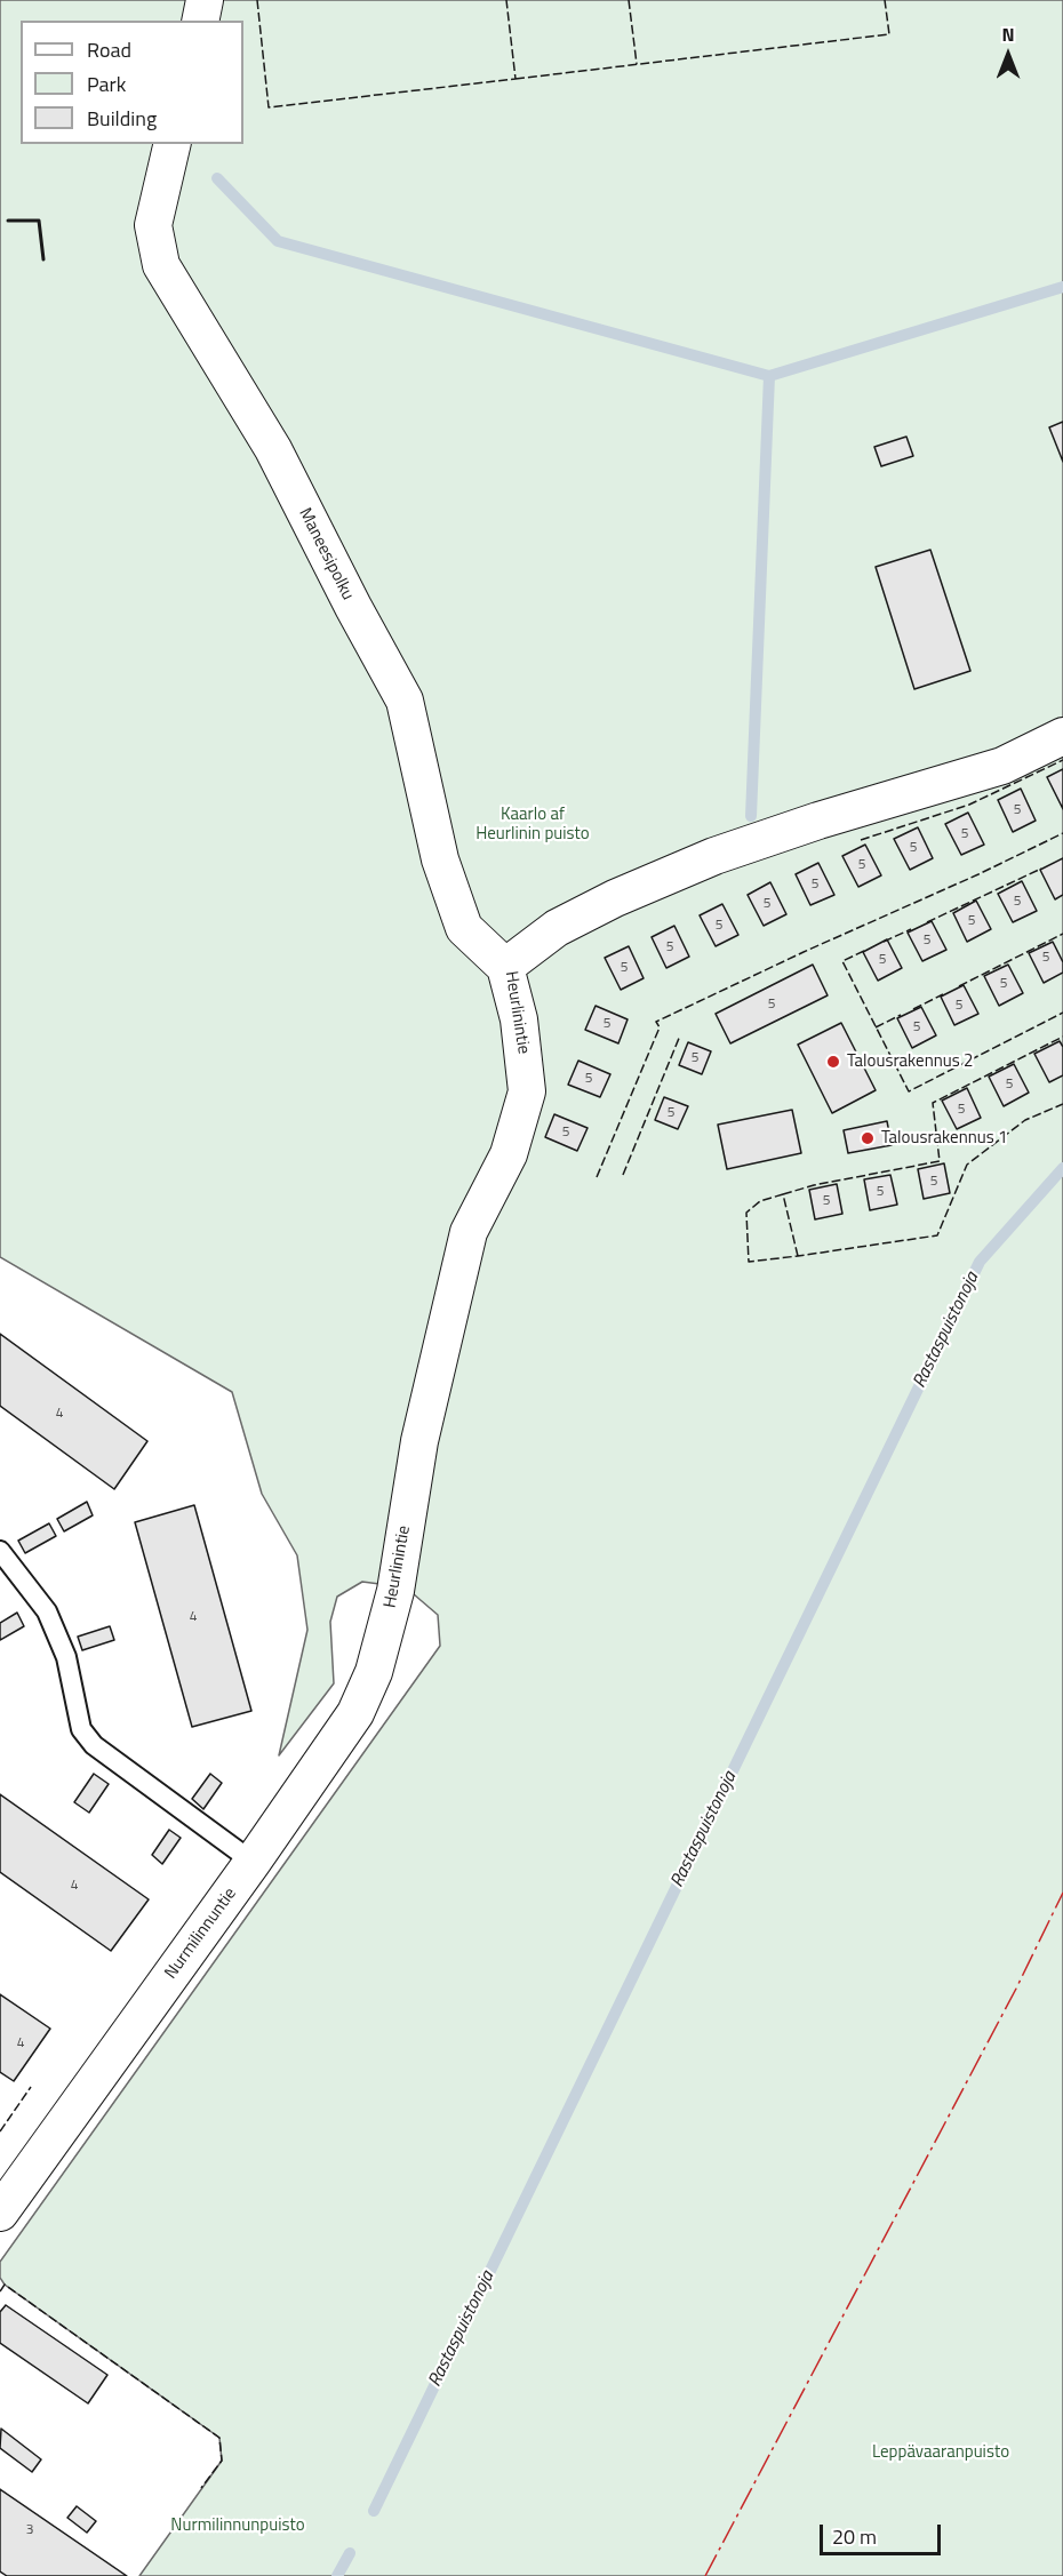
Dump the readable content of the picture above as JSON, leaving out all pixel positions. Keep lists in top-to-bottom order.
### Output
{
  "streets": {
    "street": ["Maneesipolku", "Heurlinintie", "Nurmilinnuntie"]
  },
  "crossings": [
    ["Maneesipolku", "Heurlinintie"],
    ["Heurlinintie", "Nurmilinnuntie"]
  ],
  "water": ["Rastaspuistonoja"],
  "parks": ["Kaarlo af Heurlinin puisto", "Leppävaaranpuisto", "Nurmilinnunpuisto"],
  "places": ["Talousrakennus 2", "Talousrakennus 1"],
  "house_numbers": [
    "5",
    "5",
    "5",
    "5",
    "5",
    "5",
    "5",
    "5",
    "5",
    "5",
    "5",
    "5",
    "5",
    "5",
    "5",
    "5",
    "5",
    "5",
    "5",
    "5",
    "5",
    "5",
    "5",
    "5",
    "5",
    "5",
    "5",
    "5",
    "4",
    "4",
    "4",
    "4",
    "3"
  ],
  "legend": ["Road", "Park", "Building"],
  "scale_bar": "20 m",
  "north": "top"
}
